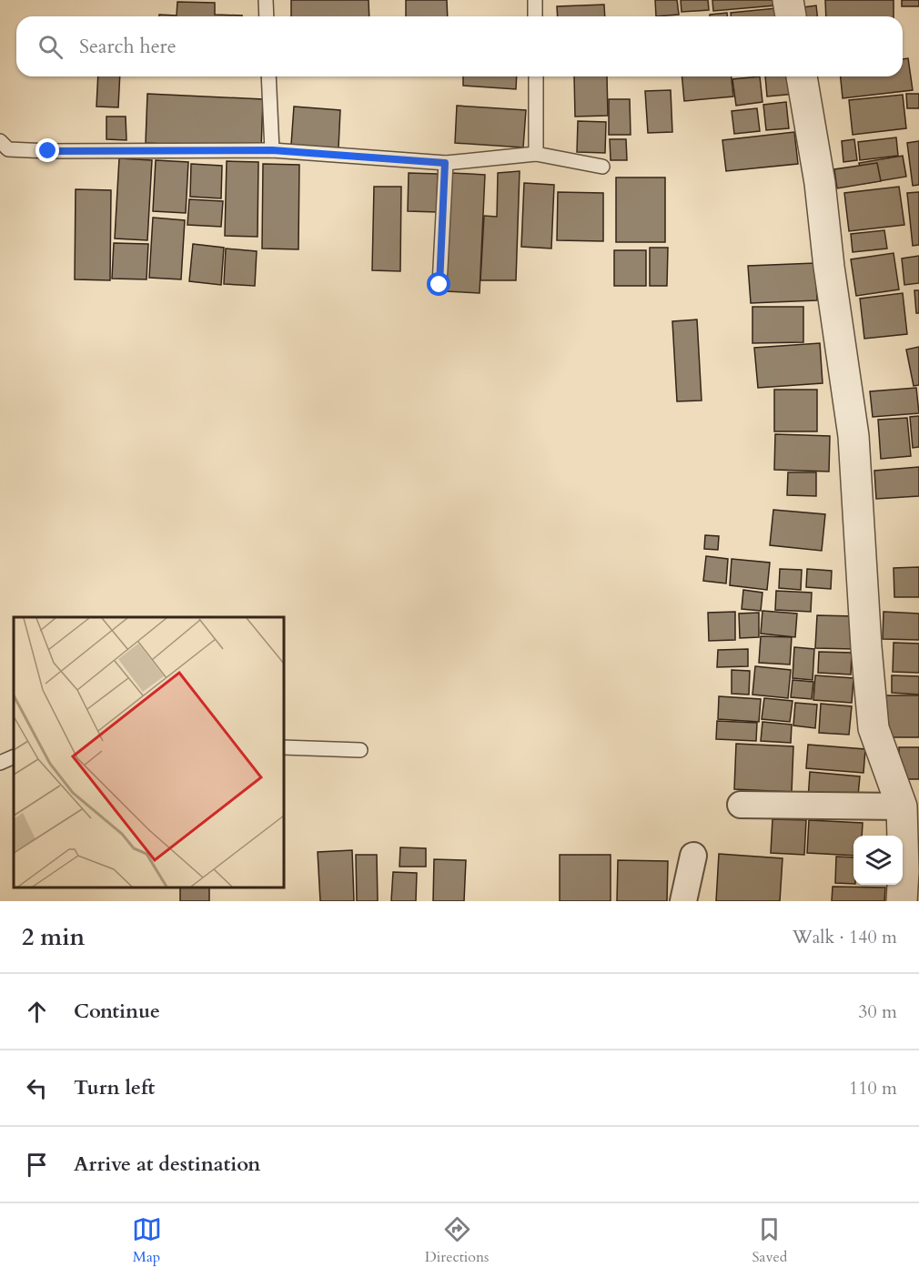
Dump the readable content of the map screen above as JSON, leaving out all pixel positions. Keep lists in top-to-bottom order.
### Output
{
  "page": {
    "search": "Search here",
    "heading": ["2 min", "Walk · 140 m"],
    "list": [
      ["Continue", "30 m"],
      ["Turn left", "110 m"],
      "Arrive at destination"
    ],
    "nav": ["Map", "Directions", "Saved"]
  }
}
